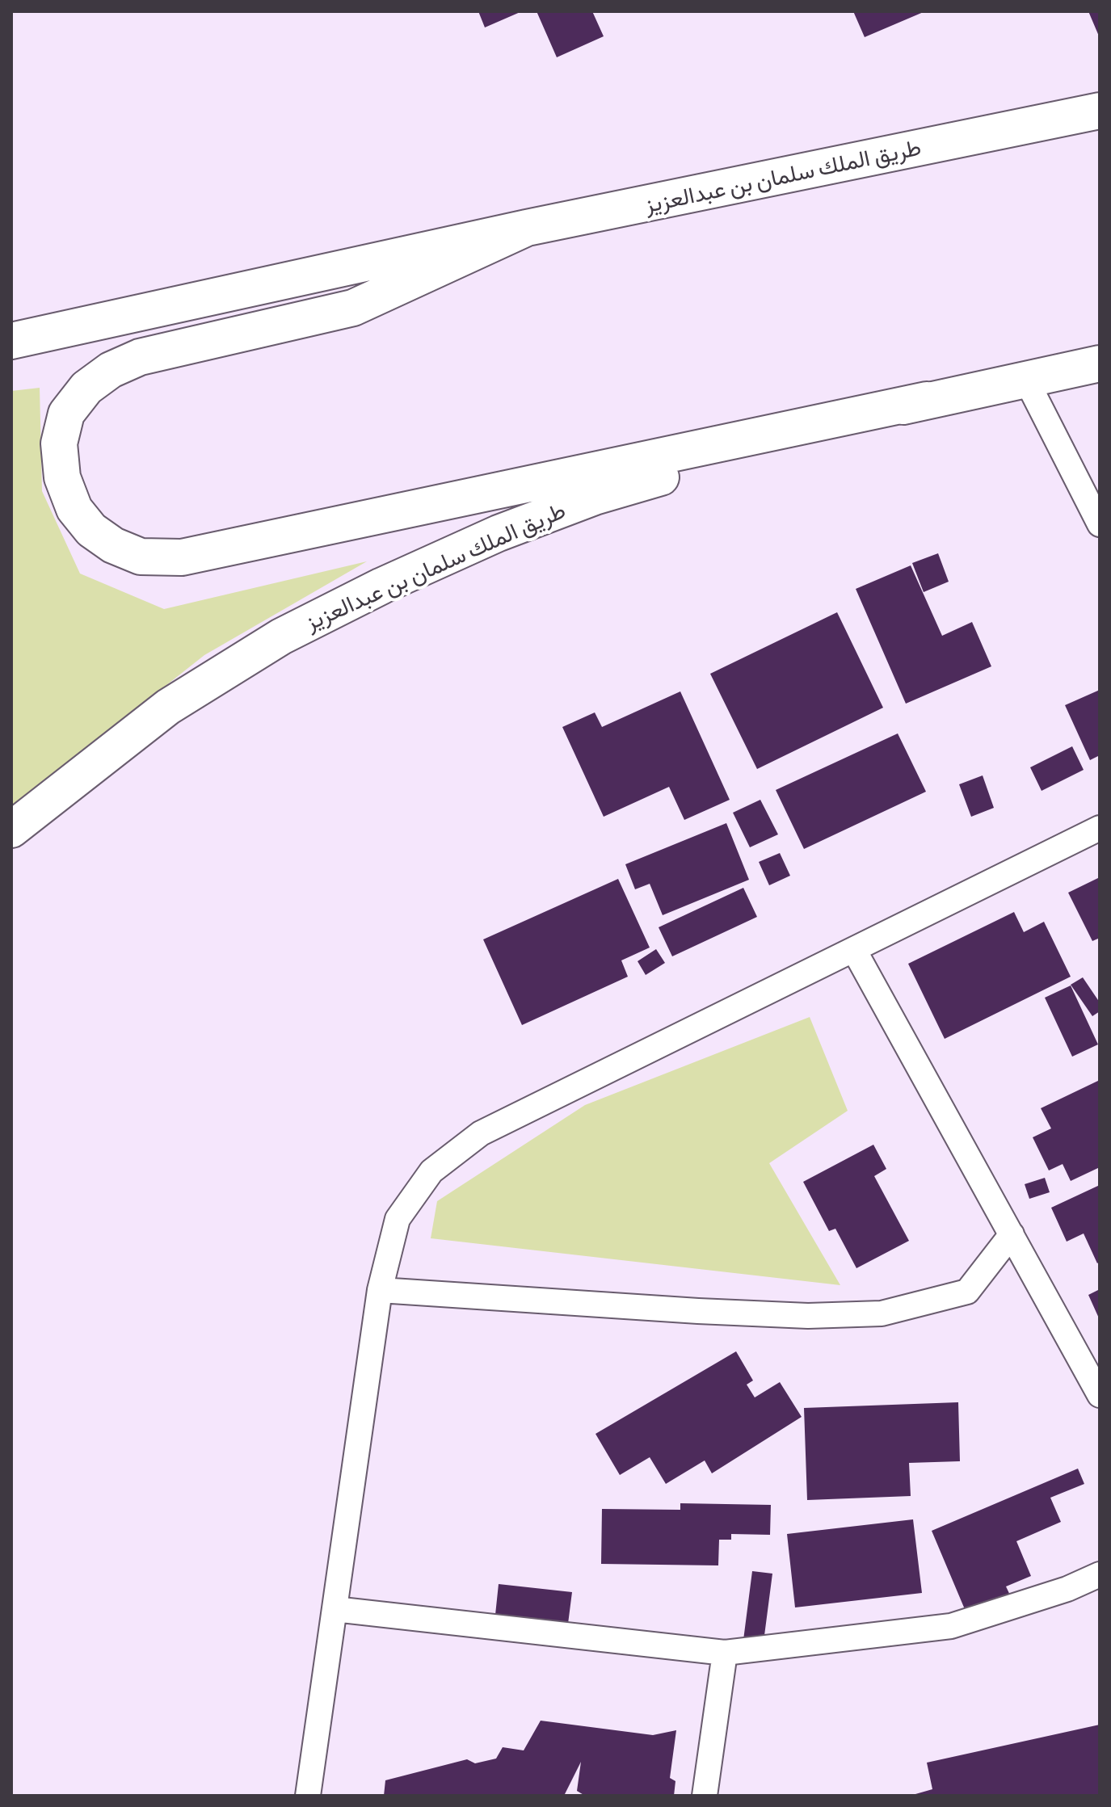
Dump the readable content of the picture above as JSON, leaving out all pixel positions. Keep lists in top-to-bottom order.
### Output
{
  "streets": {
    "main road": ["طريق الملك سلمان بن عبدالعزيز"]
  }
}
